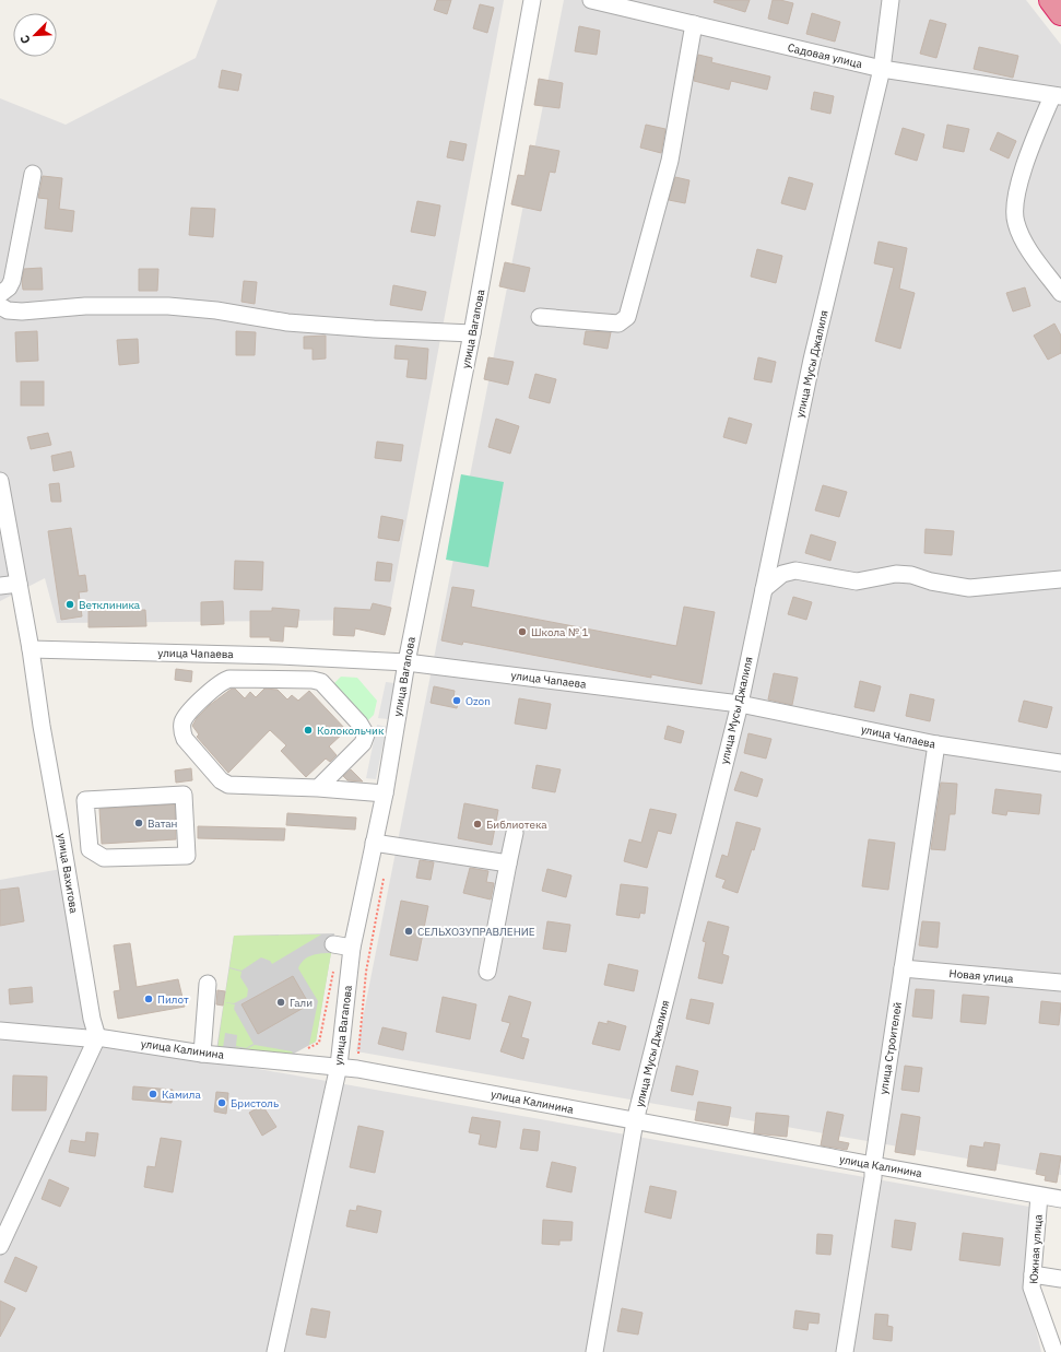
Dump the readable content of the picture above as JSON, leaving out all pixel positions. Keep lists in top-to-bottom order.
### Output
{
  "streets": {
    "street": [
      "Садовая улица",
      "улица Вагапова",
      "улица Мусы Джалиля",
      "улица Чапаева",
      "улица Вахитова",
      "Новая улица",
      "улица Строителей",
      "улица Калинина",
      "Южная улица"
    ]
  },
  "crossings": [
    ["Садовая улица", "улица Мусы Джалиля"],
    ["улица Вагапова", "улица Чапаева"],
    ["улица Вагапова", "улица Калинина"],
    ["улица Мусы Джалиля", "улица Чапаева"],
    ["улица Мусы Джалиля", "улица Калинина"],
    ["улица Чапаева", "улица Вахитова"],
    ["улица Чапаева", "улица Строителей"],
    ["улица Вахитова", "улица Калинина"],
    ["Новая улица", "улица Строителей"],
    ["улица Строителей", "улица Калинина"],
    ["улица Калинина", "Южная улица"]
  ],
  "places": [
    "Ветклиника",
    "Школа № 1",
    "Ozon",
    "Колокольчик",
    "Ватан",
    "Библиотека",
    "СЕЛЬХОЗУПРАВЛЕНИЕ",
    "Пилот",
    "Гали",
    "Камила",
    "Бристоль"
  ],
  "north": "bottom left"
}
